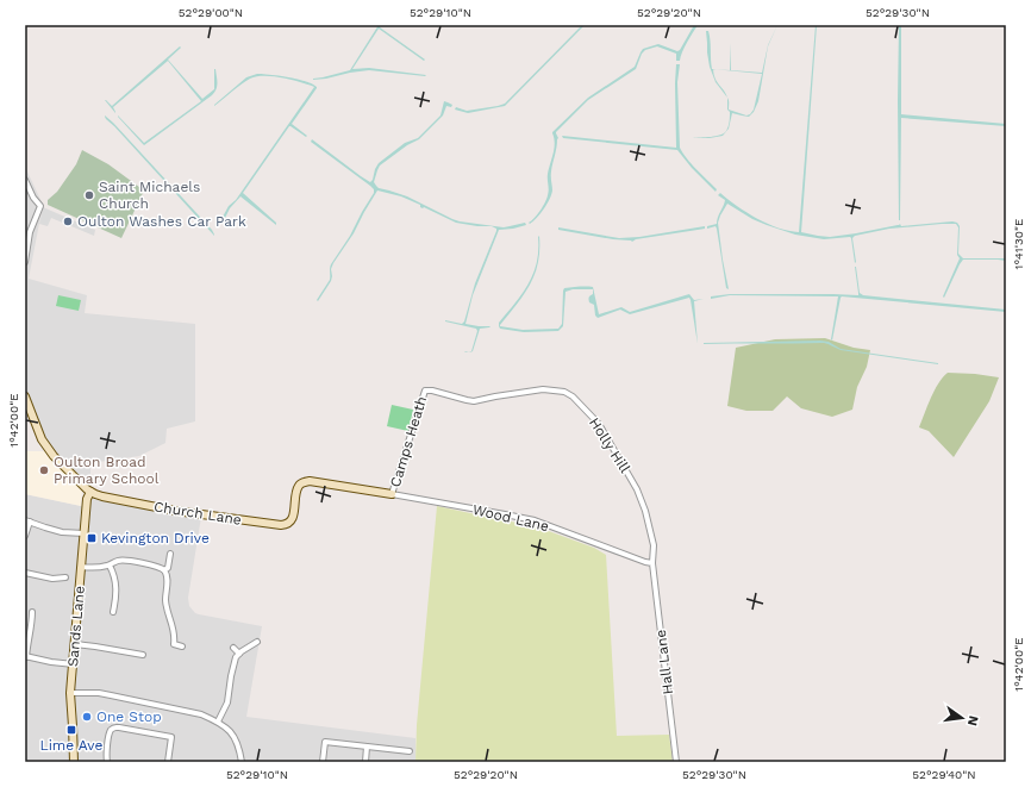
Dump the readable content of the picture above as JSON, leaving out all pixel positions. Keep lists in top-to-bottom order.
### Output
{
  "streets": {
    "street": [
      "Camps Heath",
      "Holly Hill",
      "Church Lane",
      "Wood Lane",
      "Sands Lane",
      "Hall Lane"
    ]
  },
  "crossings": [
    ["Camps Heath", "Holly Hill"],
    ["Camps Heath", "Church Lane"],
    ["Camps Heath", "Wood Lane"],
    ["Holly Hill", "Wood Lane"],
    ["Holly Hill", "Hall Lane"],
    ["Church Lane", "Wood Lane"],
    ["Church Lane", "Sands Lane"],
    ["Wood Lane", "Hall Lane"]
  ],
  "places": {
    "other": [
      "Saint Michaels Church",
      "Oulton Washes Car Park",
      "Oulton Broad Primary School",
      "One Stop"
    ],
    "transit": ["Kevington Drive", "Lime Ave"]
  },
  "north": "right",
  "coordinates": [
    "52°29'00\"N",
    "52°29'10\"N",
    "52°29'20\"N",
    "52°29'30\"N",
    "1°41'30\"E",
    "1°42'00\"E",
    "52°29'40\"N"
  ]
}
